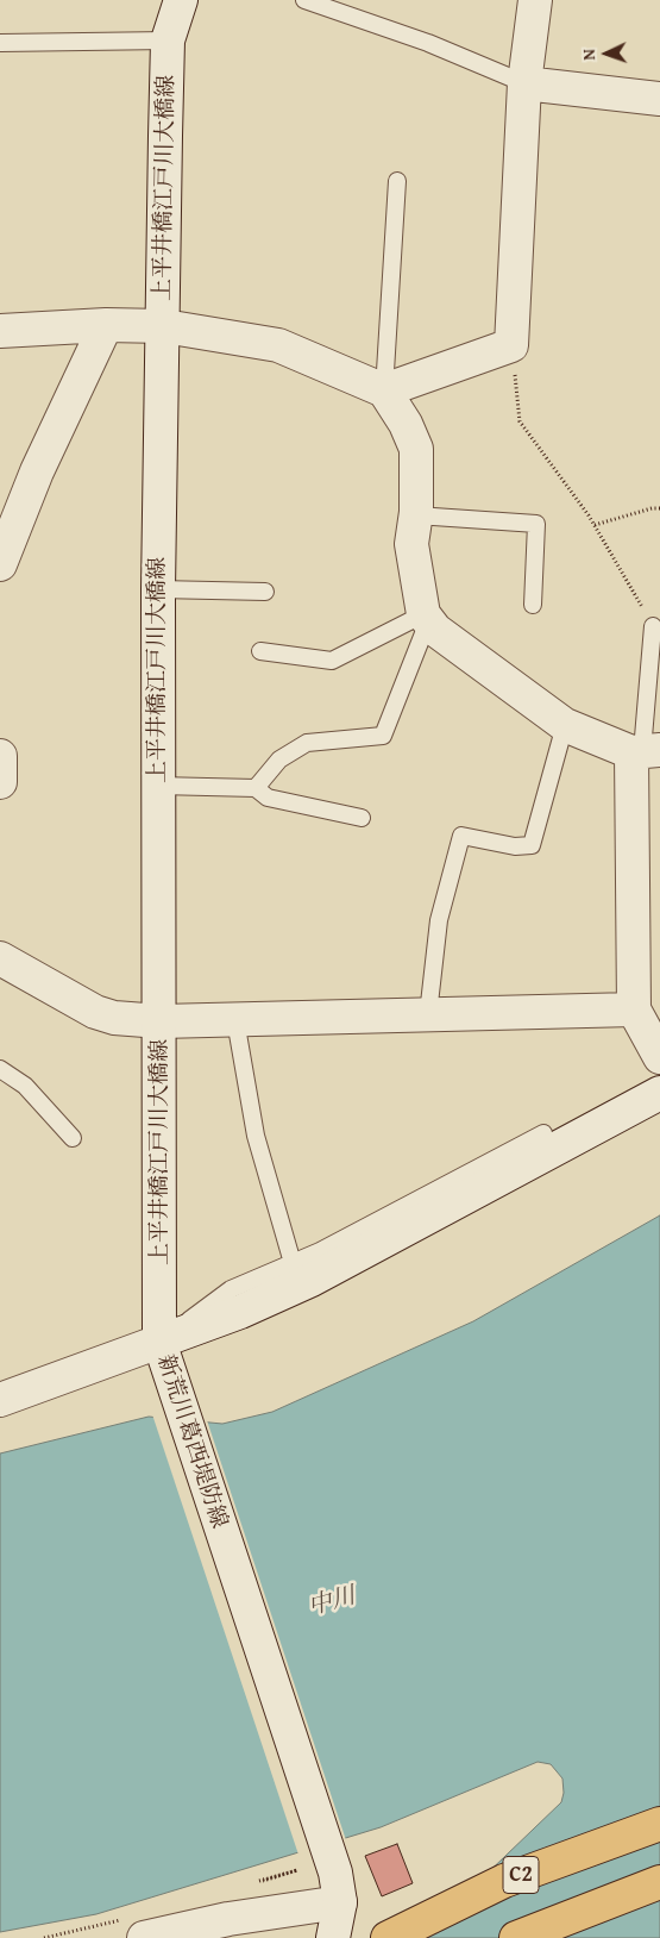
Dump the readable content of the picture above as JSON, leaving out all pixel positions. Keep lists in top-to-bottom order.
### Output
{
  "streets": {
    "highway": ["C2"],
    "street": ["上平井橋江戸川大橋線", "新荒川葛西堤防線"]
  },
  "crossings": [
    ["上平井橋江戸川大橋線", "新荒川葛西堤防線"]
  ],
  "water": ["中川"],
  "north": "left"
}
